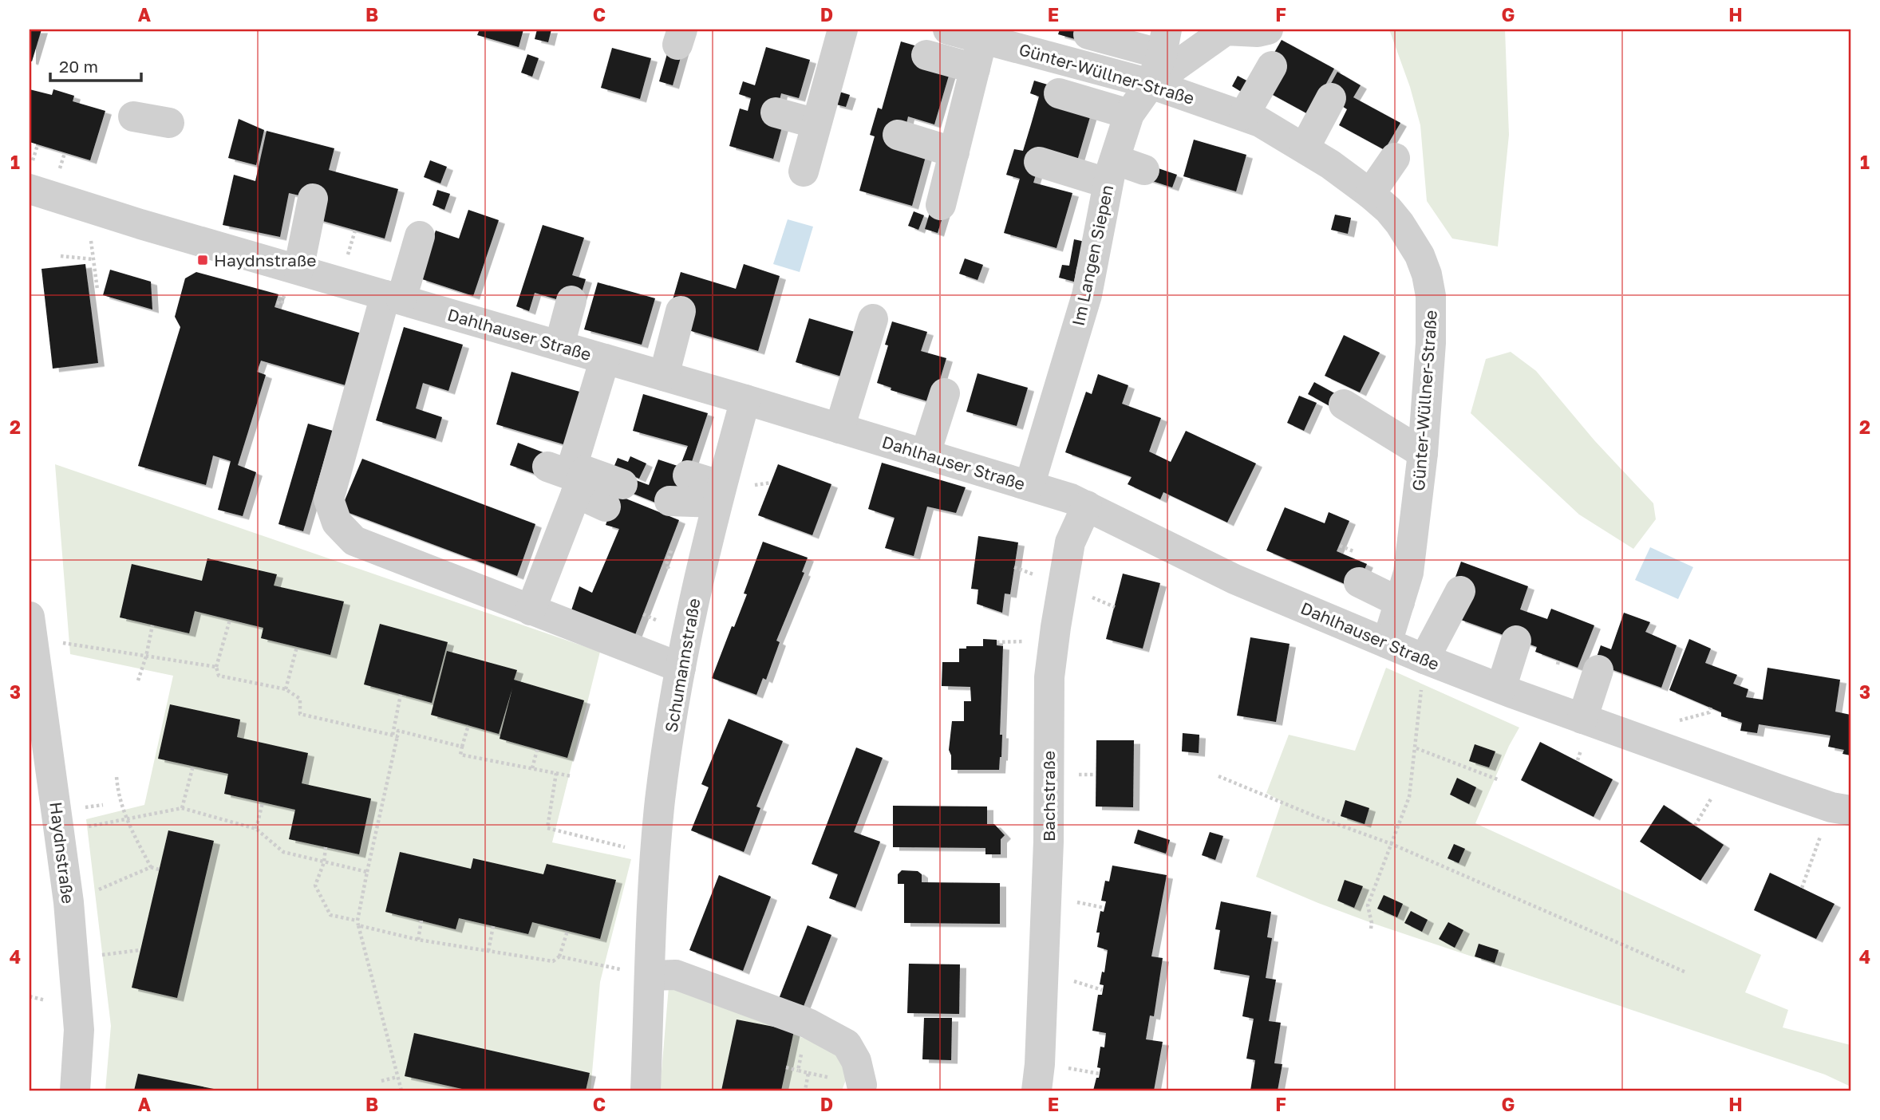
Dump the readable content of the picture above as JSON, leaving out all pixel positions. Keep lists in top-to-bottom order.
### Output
{
  "streets": {
    "street": [
      "Günter-Wüllner-Straße",
      "Im Langen Siepen",
      "Dahlhauser Straße",
      "Schumannstraße",
      "Bachstraße",
      "Haydnstraße"
    ]
  },
  "crossings": [
    ["Günter-Wüllner-Straße", "Im Langen Siepen"],
    ["Günter-Wüllner-Straße", "Dahlhauser Straße"],
    ["Im Langen Siepen", "Dahlhauser Straße"],
    ["Dahlhauser Straße", "Schumannstraße"],
    ["Dahlhauser Straße", "Bachstraße"]
  ],
  "places": {
    "transit": ["Haydnstraße"]
  },
  "scale_bar": "20 m",
  "grid": {
    "columns": [
      "A",
      "B",
      "C",
      "D",
      "E",
      "F",
      "G",
      "H"
    ],
    "rows": [
      "1",
      "2",
      "3",
      "4"
    ]
  }
}
